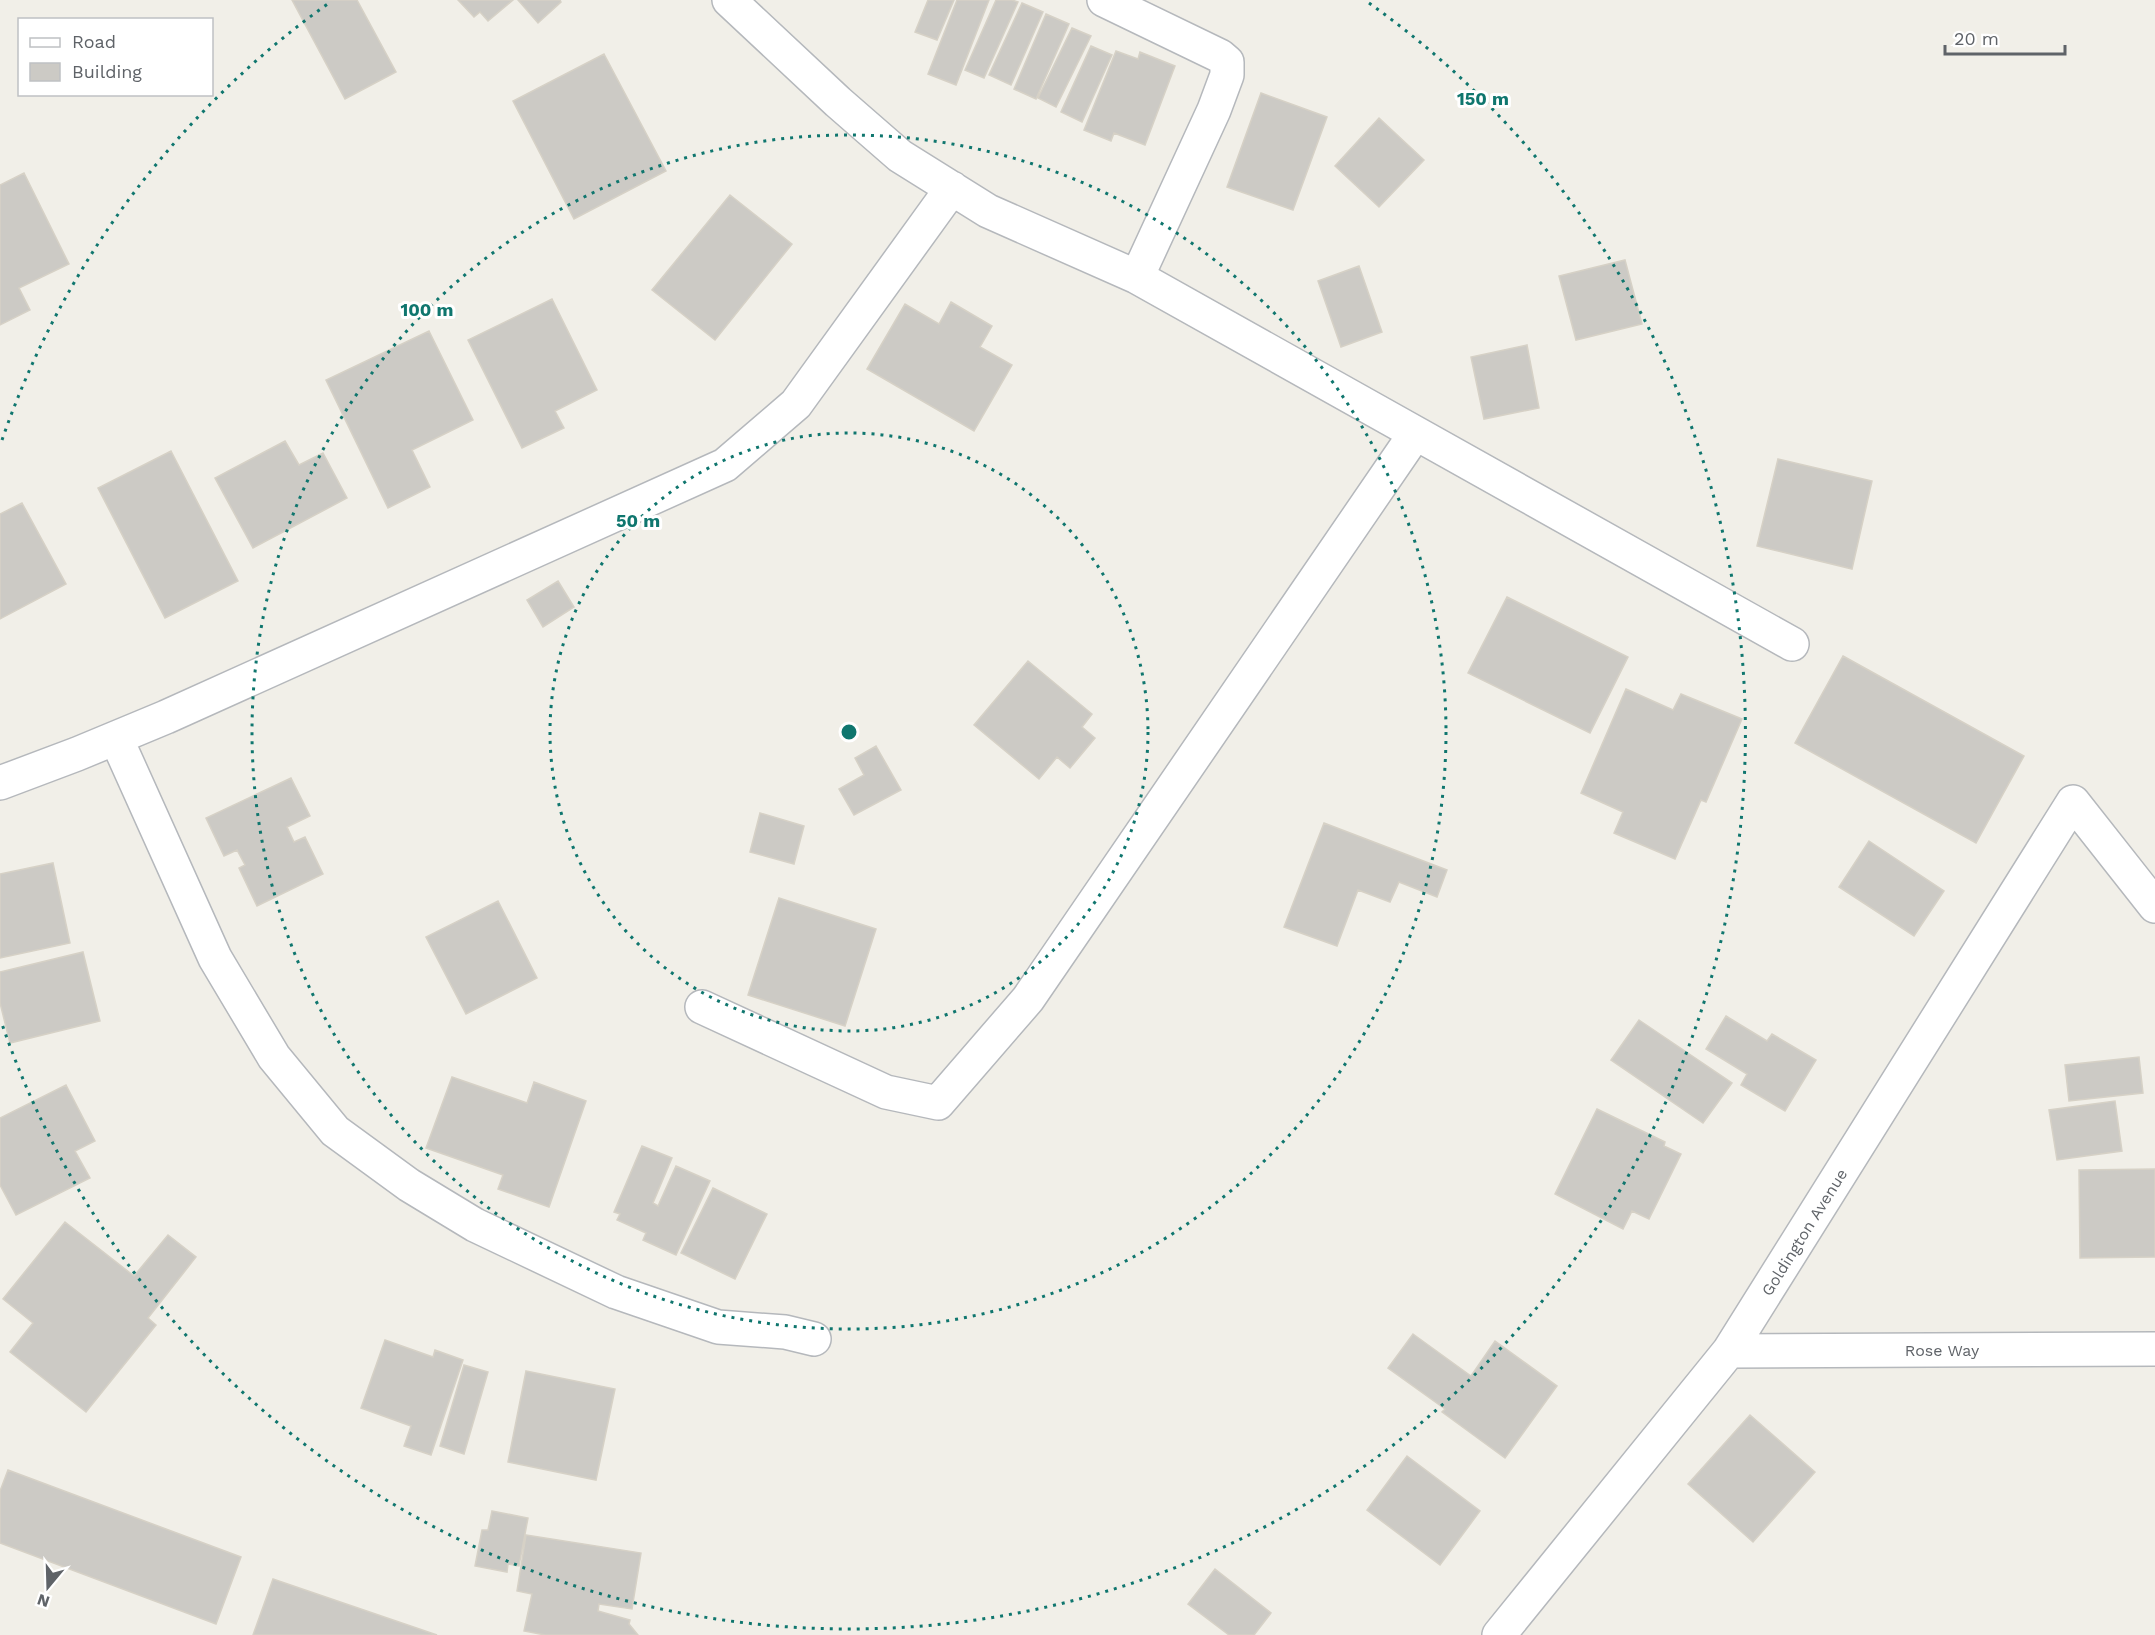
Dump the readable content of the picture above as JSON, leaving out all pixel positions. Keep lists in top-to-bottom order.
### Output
{
  "streets": {
    "street": ["Goldington Avenue", "Rose Way"]
  },
  "crossings": [
    ["Goldington Avenue", "Rose Way"]
  ],
  "legend": ["Road", "Building"],
  "scale_bar": "20 m",
  "north": "bottom",
  "rings": ["150 m", "100 m", "50 m"]
}
